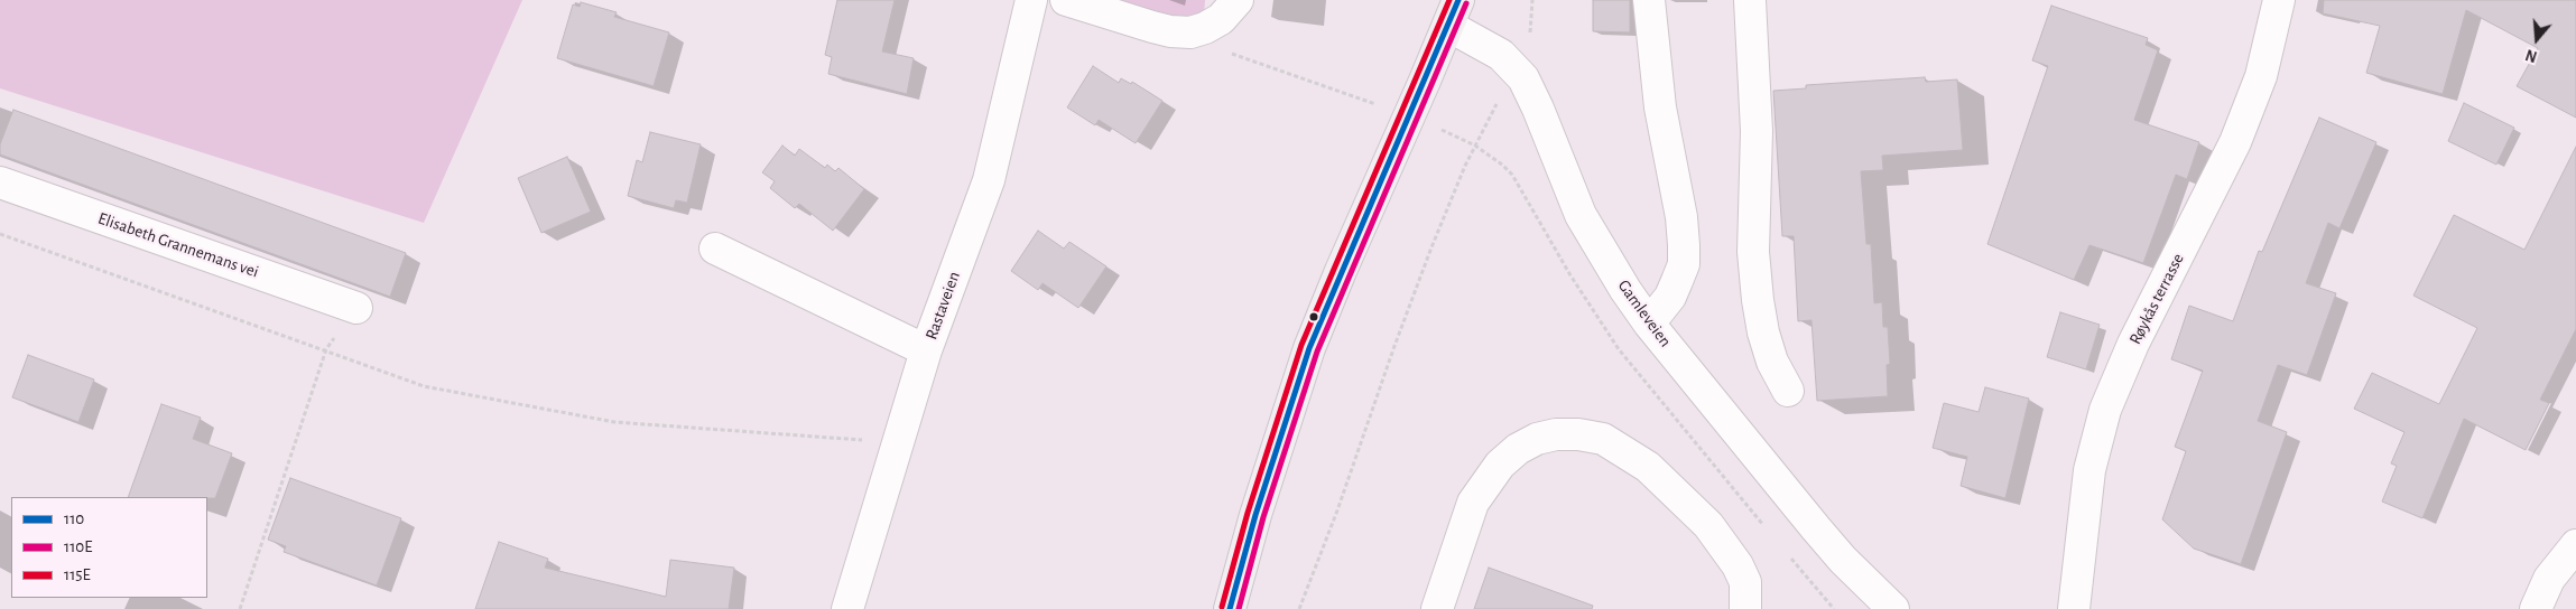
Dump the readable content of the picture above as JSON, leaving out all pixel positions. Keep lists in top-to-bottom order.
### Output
{
  "streets": {
    "street": [
      "Elisabeth Grannemans vei",
      "Røykås terrasse",
      "Rastaveien",
      "Gamleveien"
    ]
  },
  "lines": ["transit line 110", "transit line 115E", "transit line 110E"],
  "legend": ["110", "110E", "115E"],
  "north": "bottom"
}
